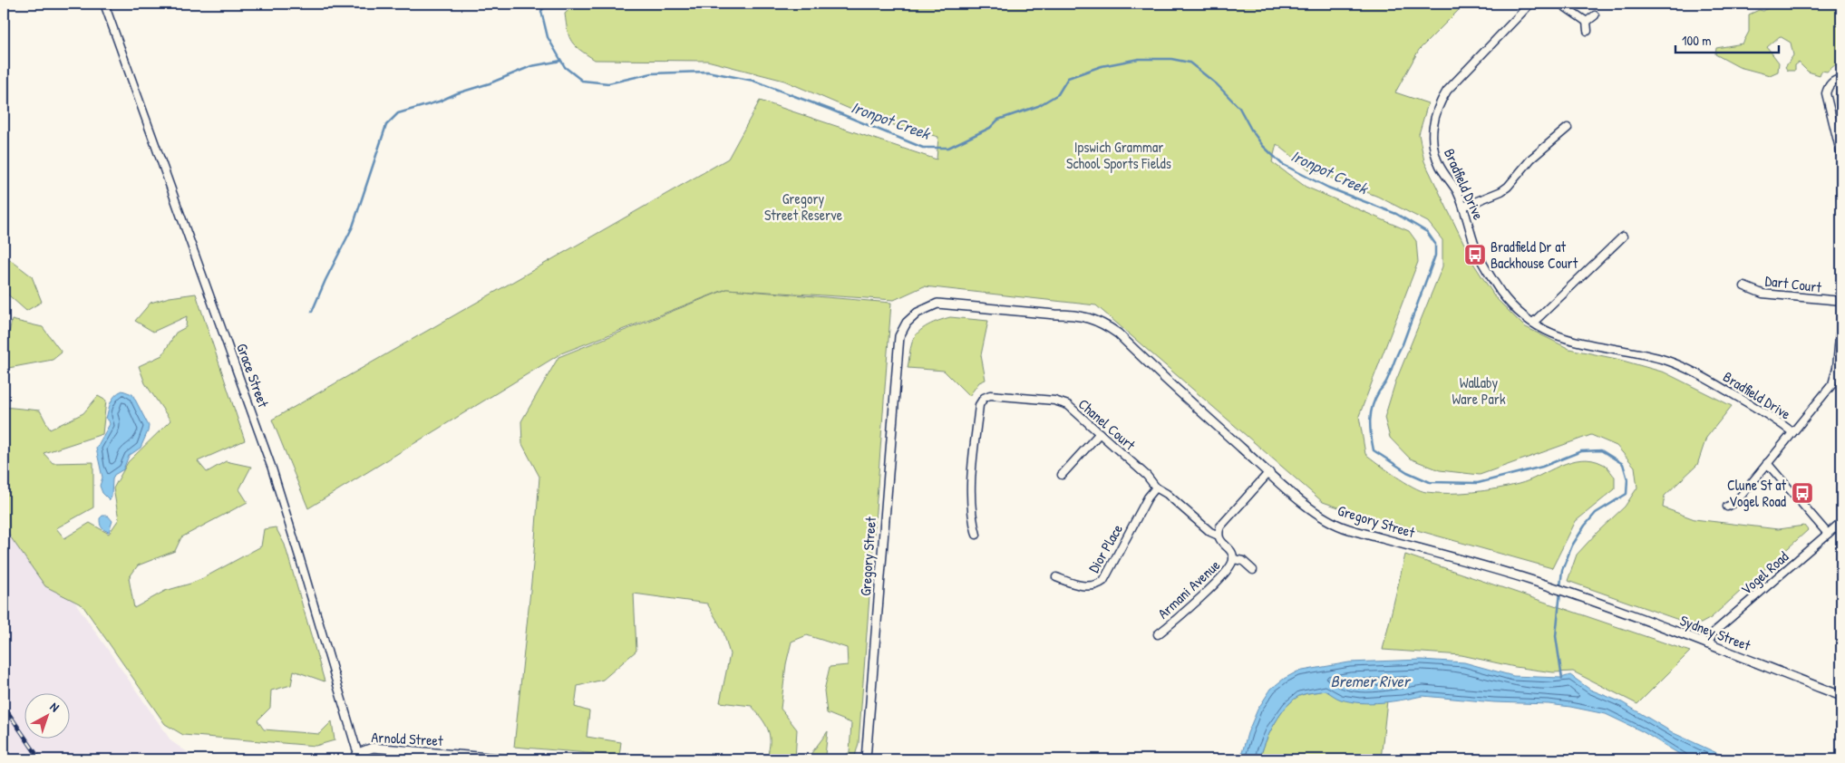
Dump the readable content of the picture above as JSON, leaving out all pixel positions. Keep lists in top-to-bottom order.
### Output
{
  "streets": {
    "main road": ["Gregory Street", "Sydney Street", "Arnold Street"],
    "street": [
      "Bradfield Drive",
      "Dart Court",
      "Grace Street",
      "Chanel Court",
      "Dior Place",
      "Vogel Road",
      "Armani Avenue"
    ]
  },
  "crossings": [
    ["Grace Street", "Arnold Street"],
    ["Chanel Court", "Dior Place"],
    ["Chanel Court", "Armani Avenue"],
    ["Gregory Street", "Armani Avenue"],
    ["Gregory Street", "Sydney Street"],
    ["Vogel Road", "Sydney Street"]
  ],
  "water": ["Ironpot Creek", "Bremer River"],
  "parks": ["Ipswich Grammar School Sports Fields", "Gregory Street Reserve", "Wallaby Ware Park"],
  "places": {
    "bus stop": ["Bradfield Dr at Backhouse Court", "Clune St at Vogel Road"]
  },
  "scale_bar": "100 m",
  "north": "top right"
}
